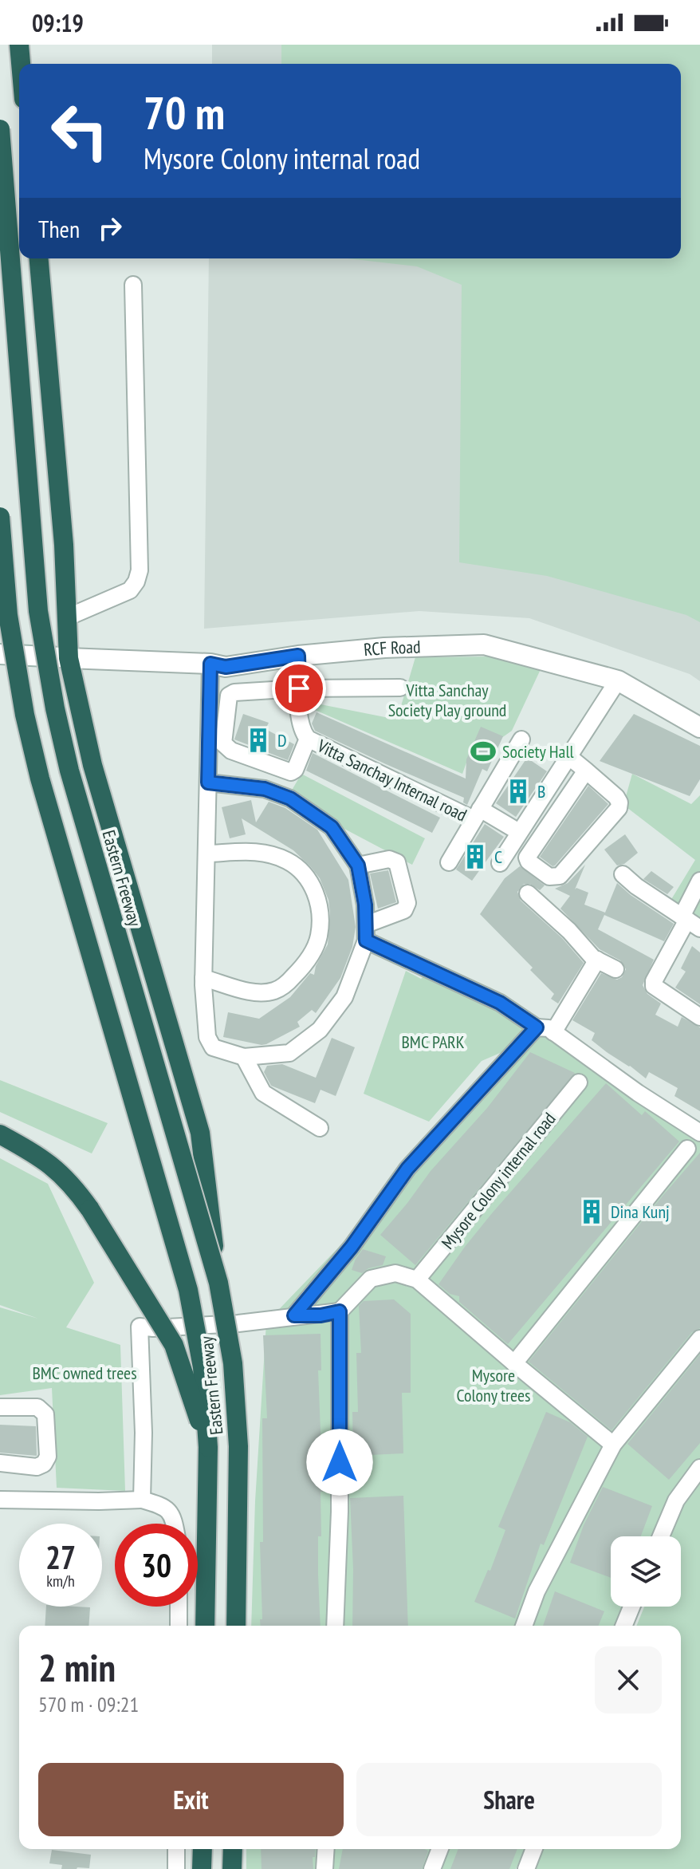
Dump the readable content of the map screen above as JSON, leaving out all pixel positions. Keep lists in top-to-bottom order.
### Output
{
  "streets": {
    "highway": ["Eastern Freeway"],
    "street": ["RCF Road", "Vitta Sanchay Internal road", "Mysore Colony internal road"]
  },
  "crossings": [
    ["RCF Road", "Vitta Sanchay Internal road"]
  ],
  "parks": [
    "Vitta Sanchay Society Play ground",
    "BMC PARK",
    "BMC owned trees",
    "Mysore Colony trees"
  ],
  "places": {
    "building": [
      "D",
      "B",
      "C",
      "Dina Kunj"
    ],
    "sports": ["Society Hall"]
  },
  "page": {
    "status": "09:19",
    "turn": ["70 m", "Mysore Colony internal road"],
    "then": "Then",
    "speed": "27 km/h",
    "limit": "30",
    "heading": ["2 min", "570 m · 09:21"],
    "buttons": ["Exit", "Share"]
  }
}
